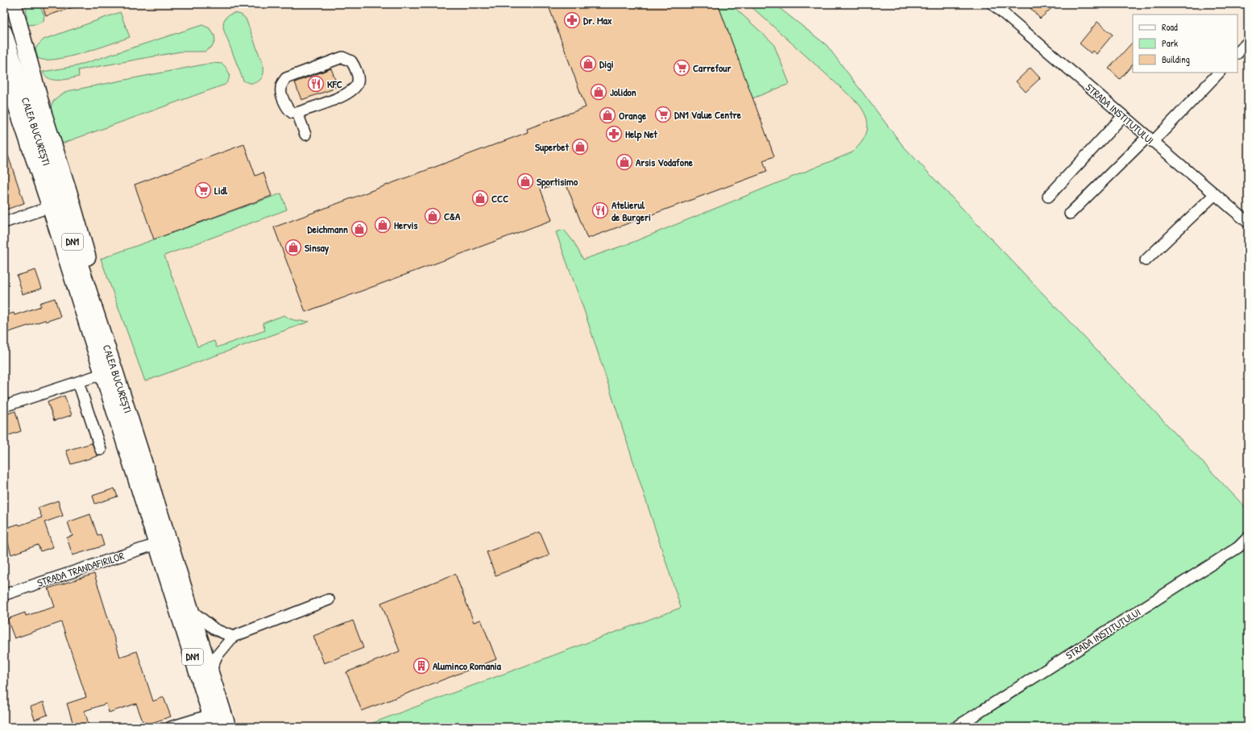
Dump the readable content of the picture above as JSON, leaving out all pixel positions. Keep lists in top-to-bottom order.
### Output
{
  "streets": {
    "highway": ["CALEA BUCUREȘTI", "DN1"],
    "street": ["STRADA INSTITUTULUI", "STRADA TRANDAFIRILOR"]
  },
  "crossings": [
    ["CALEA BUCUREȘTI", "STRADA TRANDAFIRILOR"]
  ],
  "places": {
    "pharmacy": ["Dr. Max", "Help Net"],
    "shop": [
      "Digi",
      "Jolidon",
      "Orange",
      "Superbet",
      "Arsis Vodafone",
      "Sportisimo",
      "CCC",
      "C&A",
      "Hervis",
      "Deichmann",
      "Sinsay"
    ],
    "supermarket": ["Carrefour", "DN1 Value Centre", "Lidl"],
    "restaurant": ["KFC", "Atelierul de Burgeri"],
    "building": ["Aluminco Romania"]
  },
  "legend": ["Road", "Park", "Building"]
}
